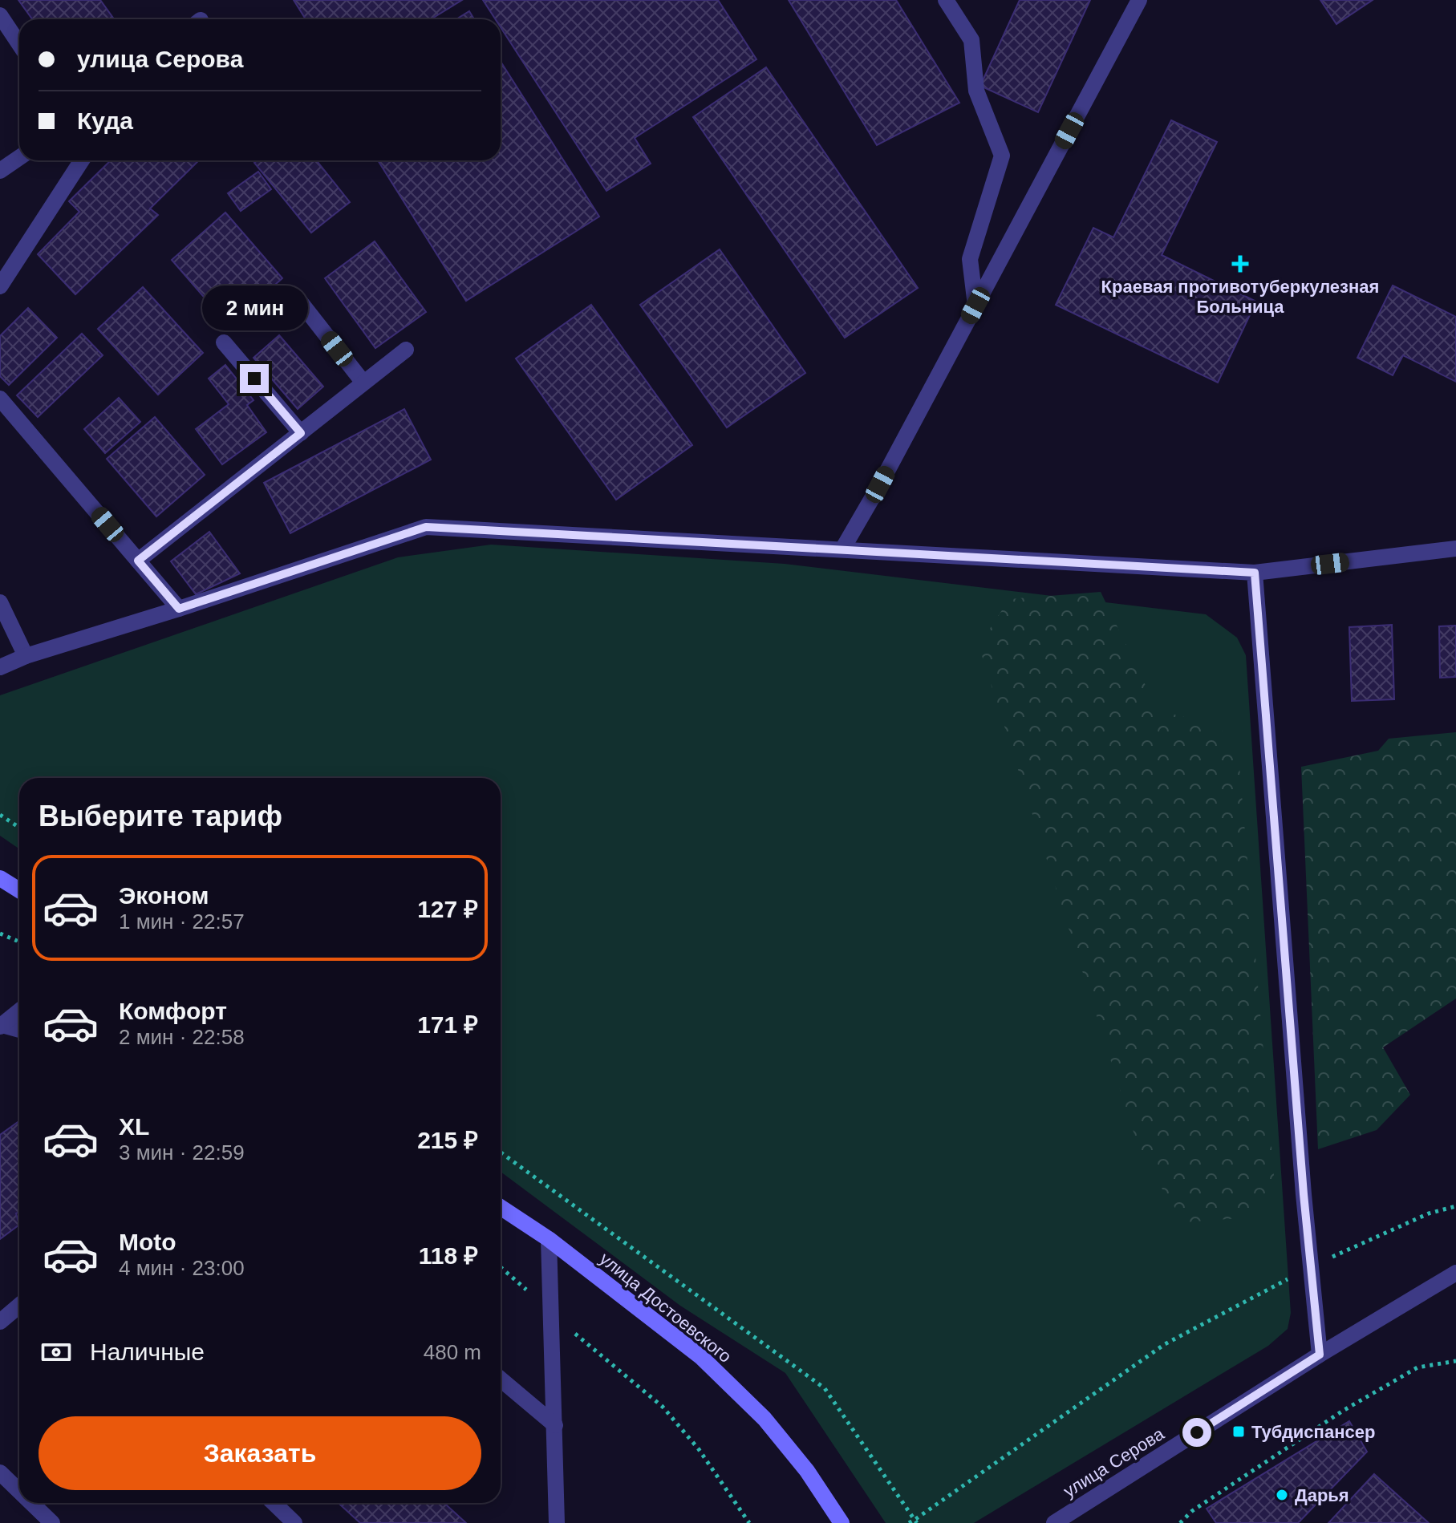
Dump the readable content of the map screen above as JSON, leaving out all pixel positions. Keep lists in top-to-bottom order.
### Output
{
  "streets": {
    "main road": ["улица Достоевского"],
    "street": ["улица Серова"]
  },
  "places": {
    "health": ["Краевая противотуберкулезная Больница"],
    "transit": ["Тубдиспансер"],
    "other": ["Дарья"]
  },
  "page": {
    "banner": ["улица Серова", "Куда"],
    "bubble": "2 мин",
    "heading": "Выберите тариф",
    "list": [
      {
        "name": "Эконом",
        "note": "1 мин · 22:57",
        "value": "127 ₽"
      },
      {
        "name": "Комфорт",
        "note": "2 мин · 22:58",
        "value": "171 ₽"
      },
      {
        "name": "XL",
        "note": "3 мин · 22:59",
        "value": "215 ₽"
      },
      {
        "name": "Moto",
        "note": "4 мин · 23:00",
        "value": "118 ₽"
      }
    ],
    "pay": ["Наличные", "480 m"],
    "buttons": "Заказать"
  }
}
